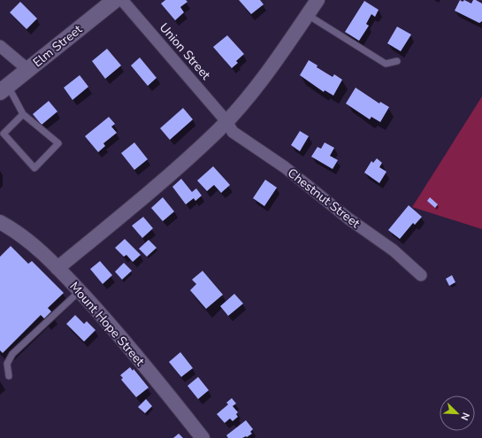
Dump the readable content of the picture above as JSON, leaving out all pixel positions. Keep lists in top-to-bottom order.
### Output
{
  "streets": {
    "main road": ["Elm Street"],
    "street": ["Union Street", "Chestnut Street", "Mount Hope Street"]
  },
  "crossings": [
    ["Union Street", "Chestnut Street"]
  ],
  "north": "bottom right"
}
